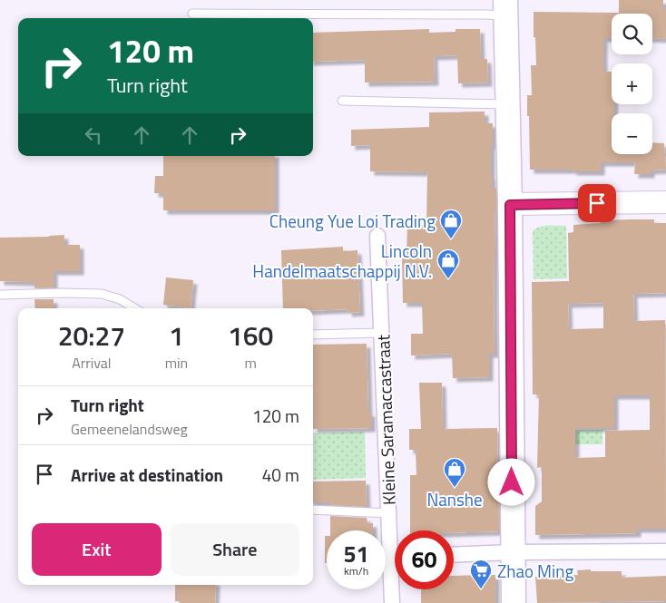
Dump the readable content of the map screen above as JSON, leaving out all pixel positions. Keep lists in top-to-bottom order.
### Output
{
  "streets": {
    "street": ["Kleine Saramaccastraat"]
  },
  "places": {
    "shop": ["Cheung Yue Loi Trading", "Lincoln Handelmaatschappij N.V.", "Nanshe"],
    "supermarket": ["Zhao Ming"]
  },
  "page": {
    "map_buttons": ["+", "−"],
    "turn": ["120 m", "Turn right"],
    "eta": [
      "20:27",
      "Arrival",
      "1",
      "min",
      "160",
      "m"
    ],
    "list": [
      {
        "name": "Turn right",
        "note": "Gemeenelandsweg",
        "value": "120 m"
      },
      {
        "name": "Arrive at destination",
        "value": "40 m"
      }
    ],
    "buttons": ["Exit", "Share"],
    "speed": "51 km/h",
    "limit": "60"
  }
}
